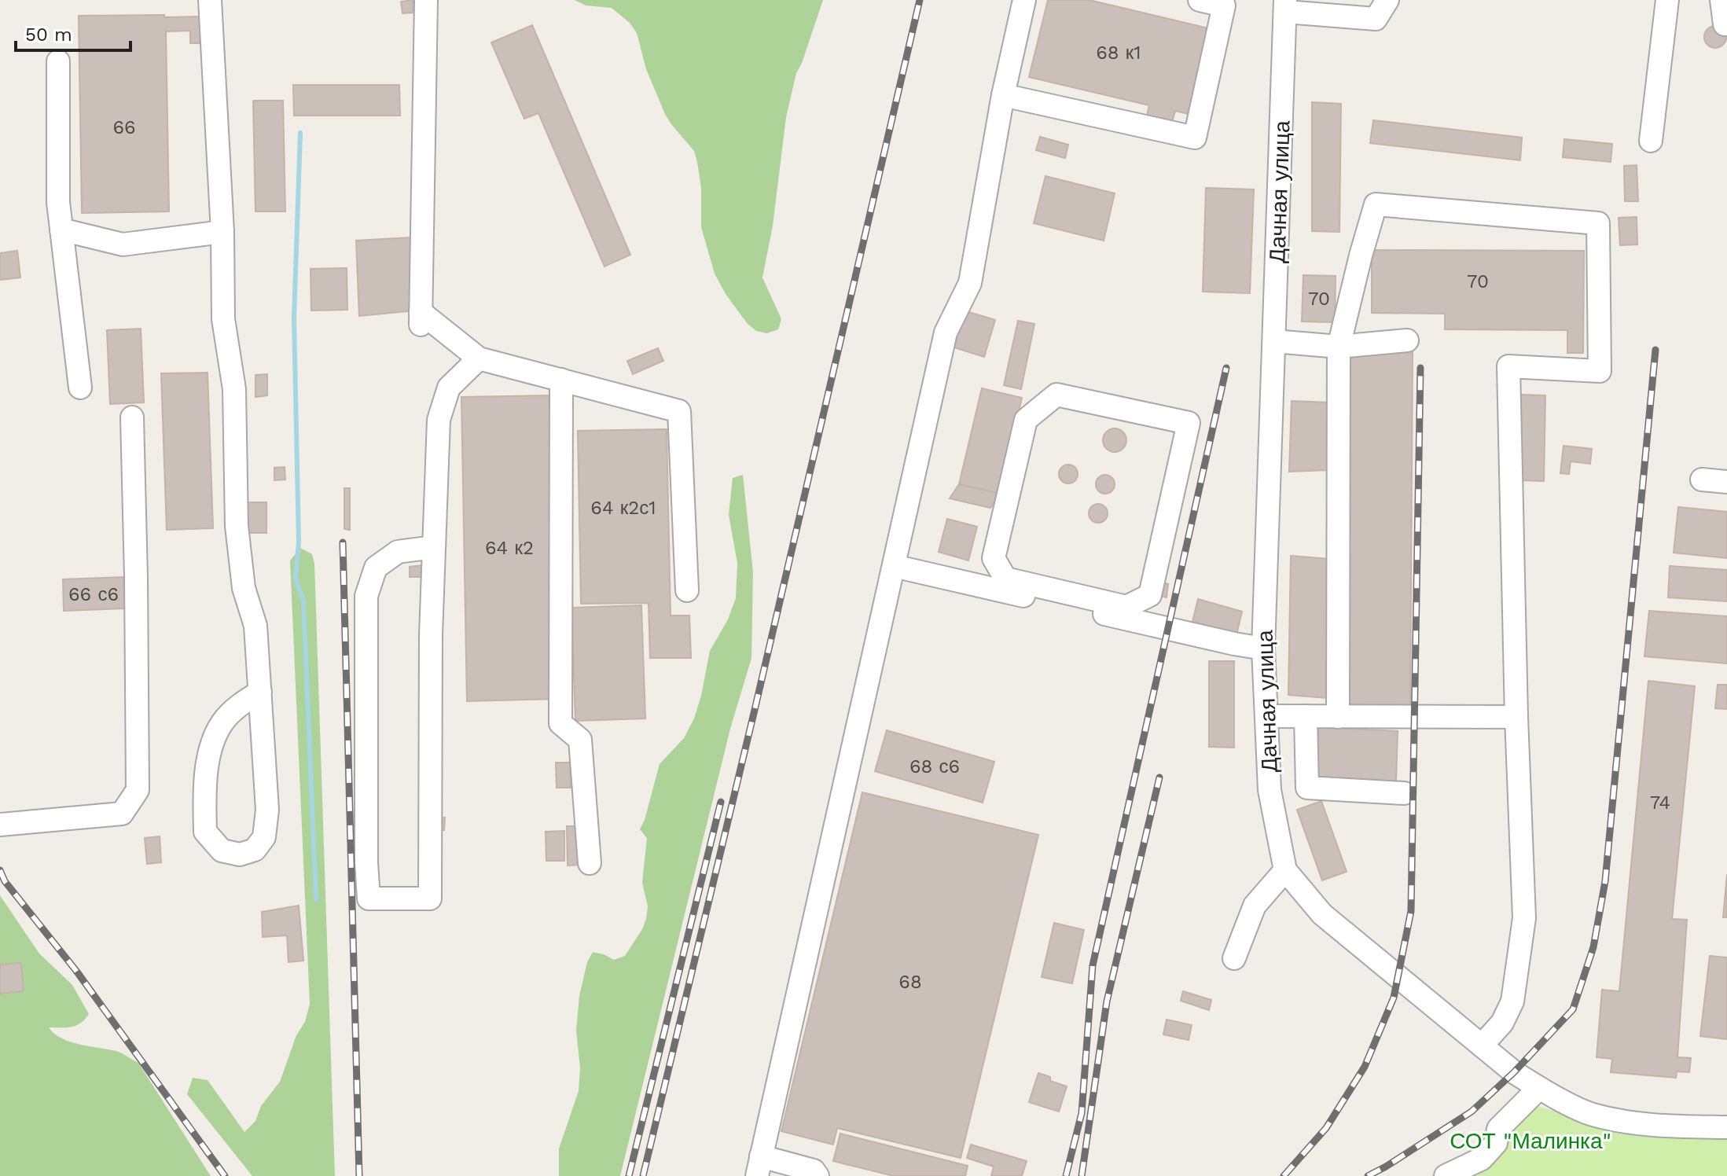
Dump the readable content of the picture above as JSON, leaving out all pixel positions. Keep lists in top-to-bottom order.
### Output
{
  "streets": {
    "street": ["Дачная улица"]
  },
  "parks": ["СОТ \"Малинка\""],
  "house_numbers": [
    "68 к1",
    "66",
    "70",
    "70",
    "64 к2с1",
    "64 к2",
    "66 с6",
    "68 с6",
    "74",
    "68"
  ],
  "scale_bar": "50 m"
}
